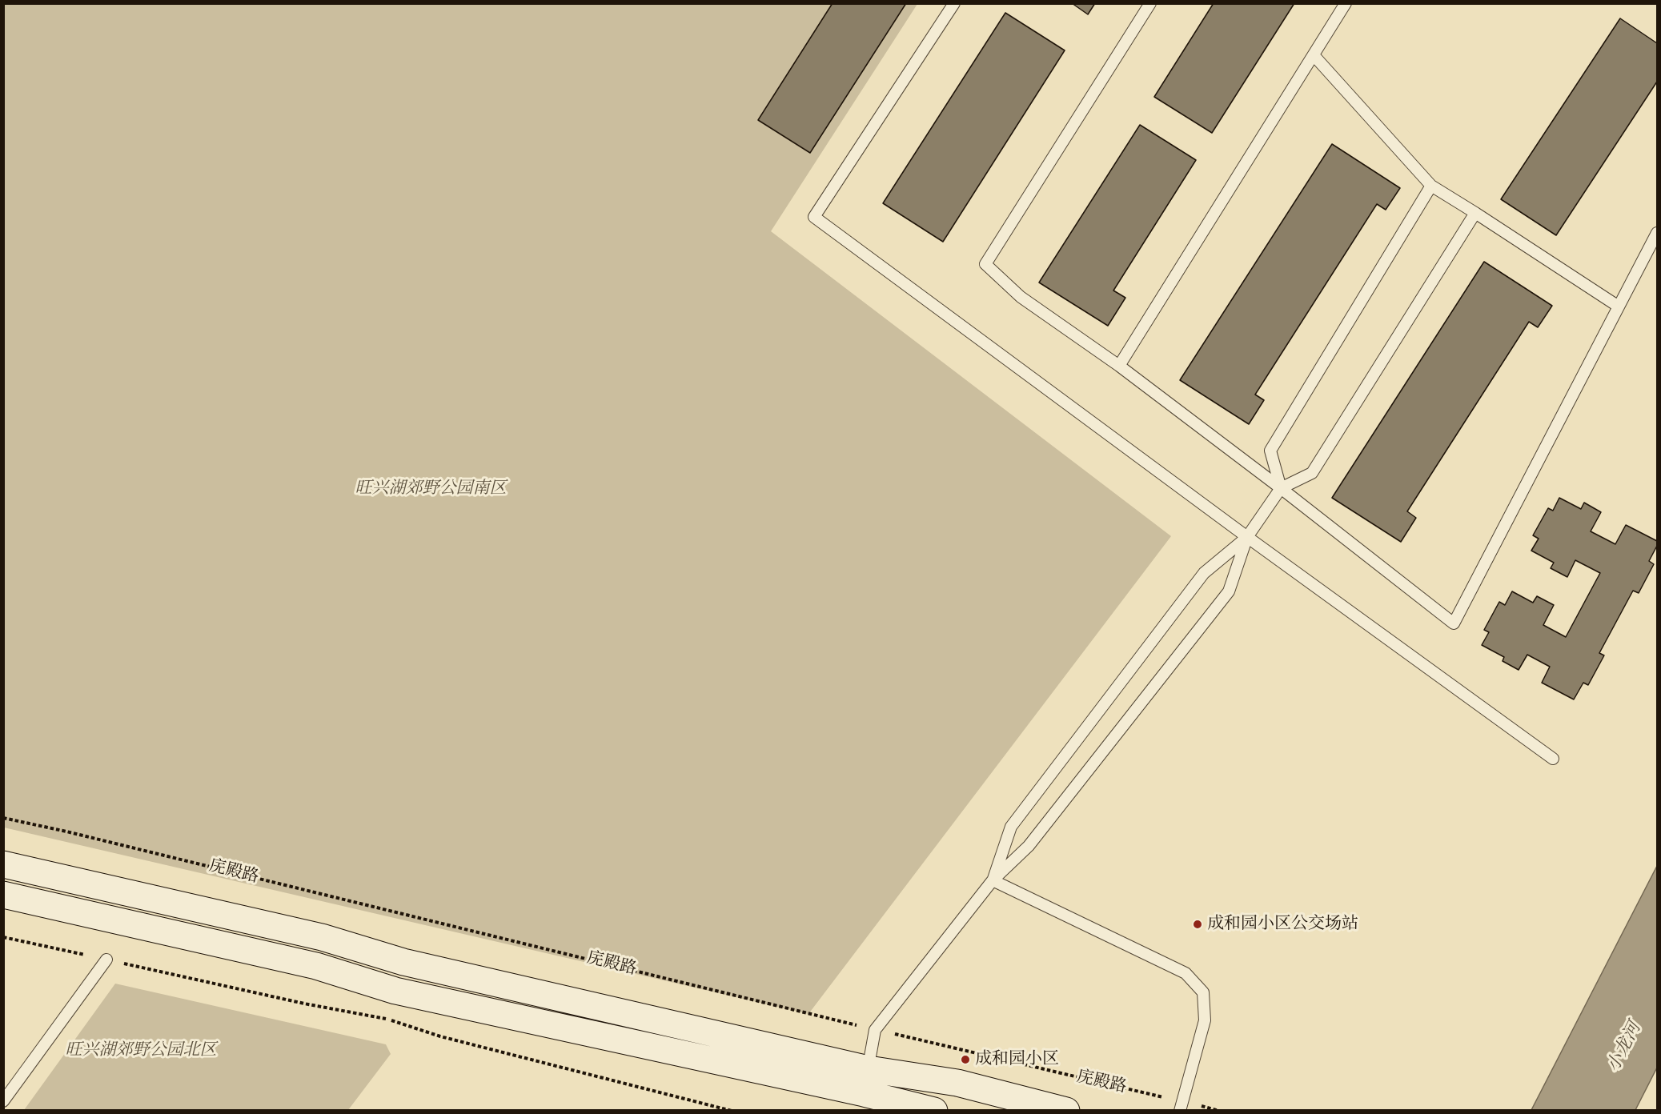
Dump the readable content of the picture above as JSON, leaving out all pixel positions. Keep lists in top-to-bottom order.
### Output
{
  "streets": {
    "main road": ["庑殿路"]
  },
  "water": ["小龙河"],
  "parks": ["旺兴湖郊野公园南区", "旺兴湖郊野公园北区"],
  "places": ["成和园小区公交场站", "成和园小区"]
}
